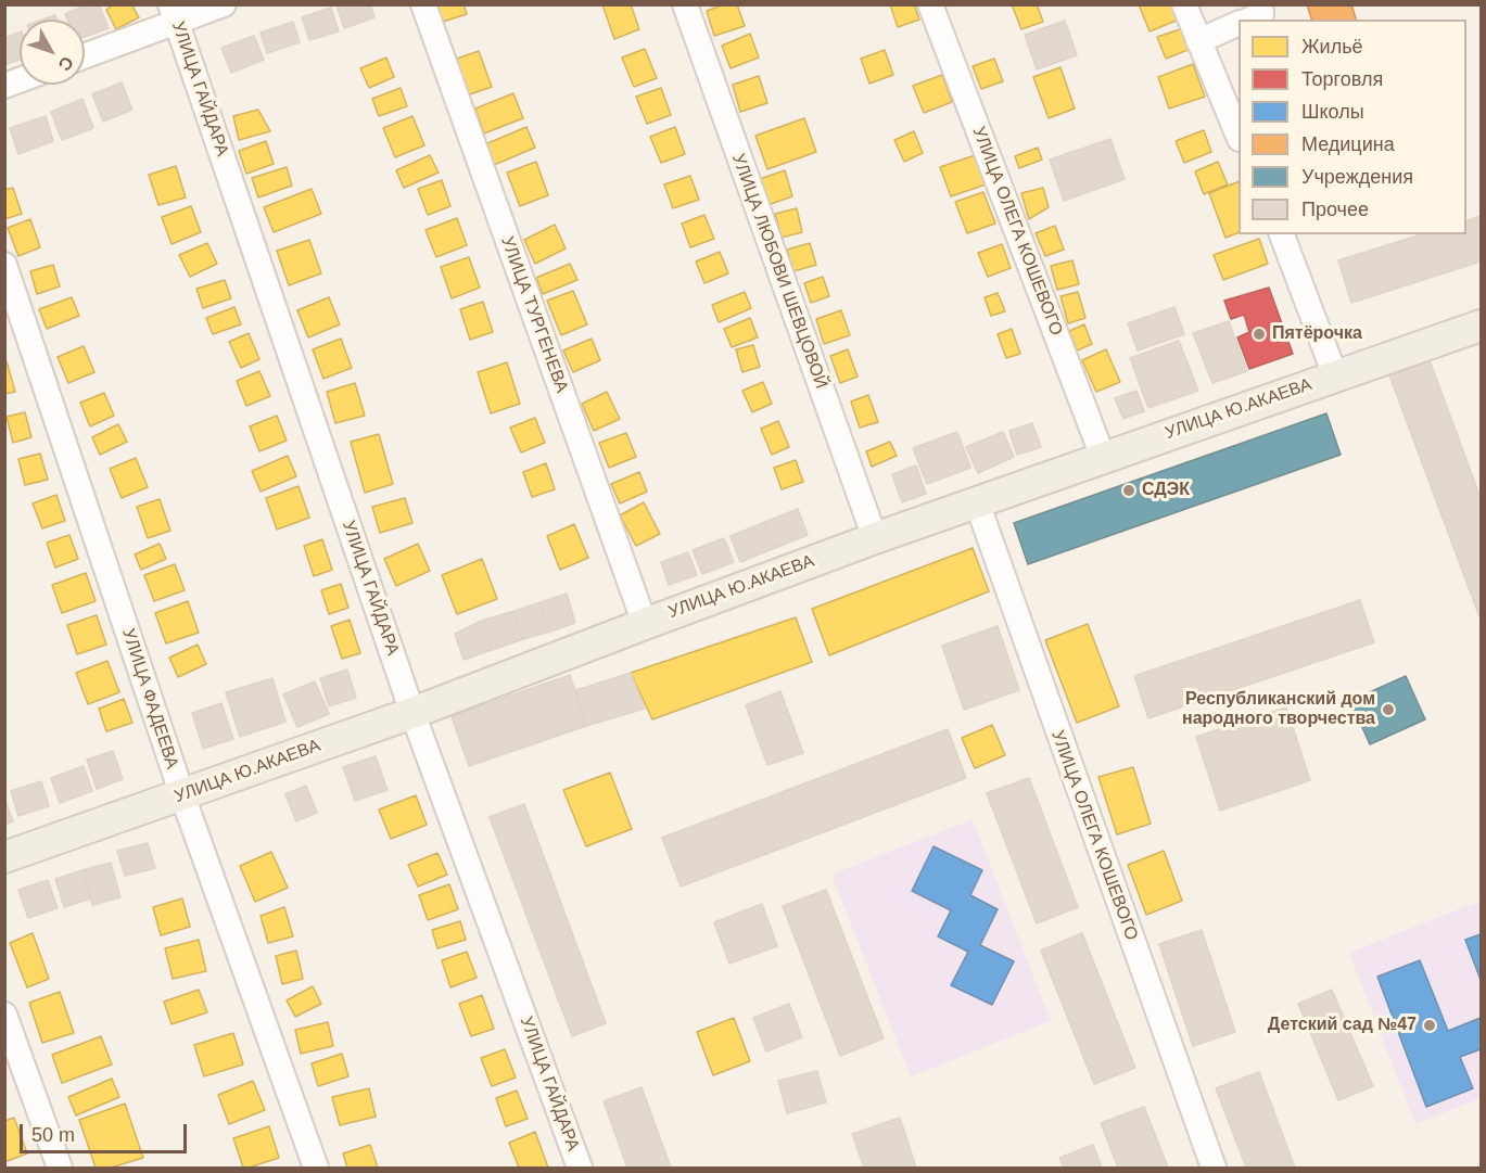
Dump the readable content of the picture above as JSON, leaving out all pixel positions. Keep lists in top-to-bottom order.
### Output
{
  "streets": {
    "main road": ["УЛИЦА Ю.АКАЕВА"],
    "street": [
      "УЛИЦА ГАЙДАРА",
      "УЛИЦА ОЛЕГА КОШЕВОГО",
      "УЛИЦА ЛЮБОВИ ШЕВЦОВОЙ",
      "УЛИЦА ТУРГЕНЕВА",
      "УЛИЦА ФАДЕЕВА"
    ]
  },
  "crossings": [
    ["УЛИЦА ГАЙДАРА", "УЛИЦА Ю.АКАЕВА"],
    ["УЛИЦА ОЛЕГА КОШЕВОГО", "УЛИЦА Ю.АКАЕВА"],
    ["УЛИЦА ЛЮБОВИ ШЕВЦОВОЙ", "УЛИЦА Ю.АКАЕВА"],
    ["УЛИЦА ТУРГЕНЕВА", "УЛИЦА Ю.АКАЕВА"],
    ["УЛИЦА Ю.АКАЕВА", "УЛИЦА ФАДЕЕВА"]
  ],
  "places": [
    "Пятёрочка",
    "СДЭК",
    "Республиканский дом народного творчества",
    "Детский сад №47"
  ],
  "legend": [
    "Жильё",
    "Торговля",
    "Школы",
    "Медицина",
    "Учреждения",
    "Прочее"
  ],
  "scale_bar": "50 m",
  "north": "bottom right"
}
